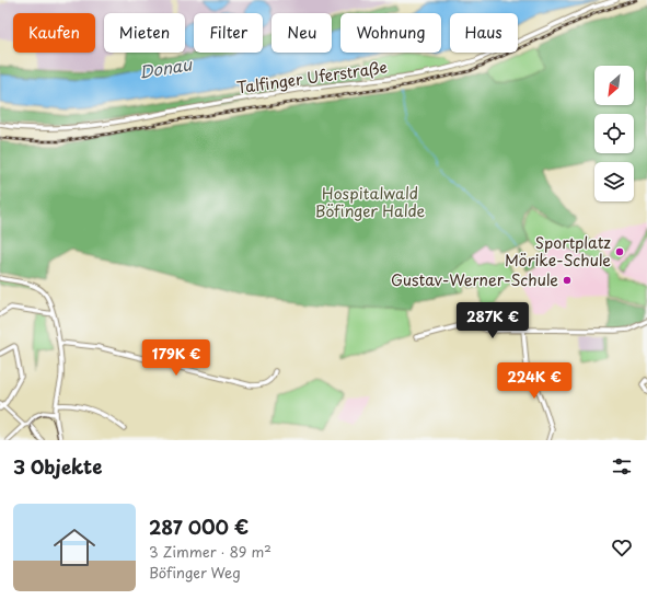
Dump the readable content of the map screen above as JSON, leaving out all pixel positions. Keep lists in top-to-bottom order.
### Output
{
  "streets": {
    "street": ["Talfinger Uferstraße"]
  },
  "water": ["Donau"],
  "parks": ["Hospitalwald Böfinger Halde"],
  "places": ["Sportplatz Mörike-Schule", "Gustav-Werner-Schule"],
  "north": "bottom left",
  "page": {
    "chip": [
      "Kaufen",
      "Mieten",
      "Filter",
      "Neu",
      "Wohnung",
      "Haus"
    ],
    "price": ["287K €", "179K €", "224K €"],
    "heading": "3 Objekte",
    "list": [
      {
        "name": "287 000 €",
        "note": "3 Zimmer · 89 m² · Böfinger Weg"
      }
    ]
  }
}
